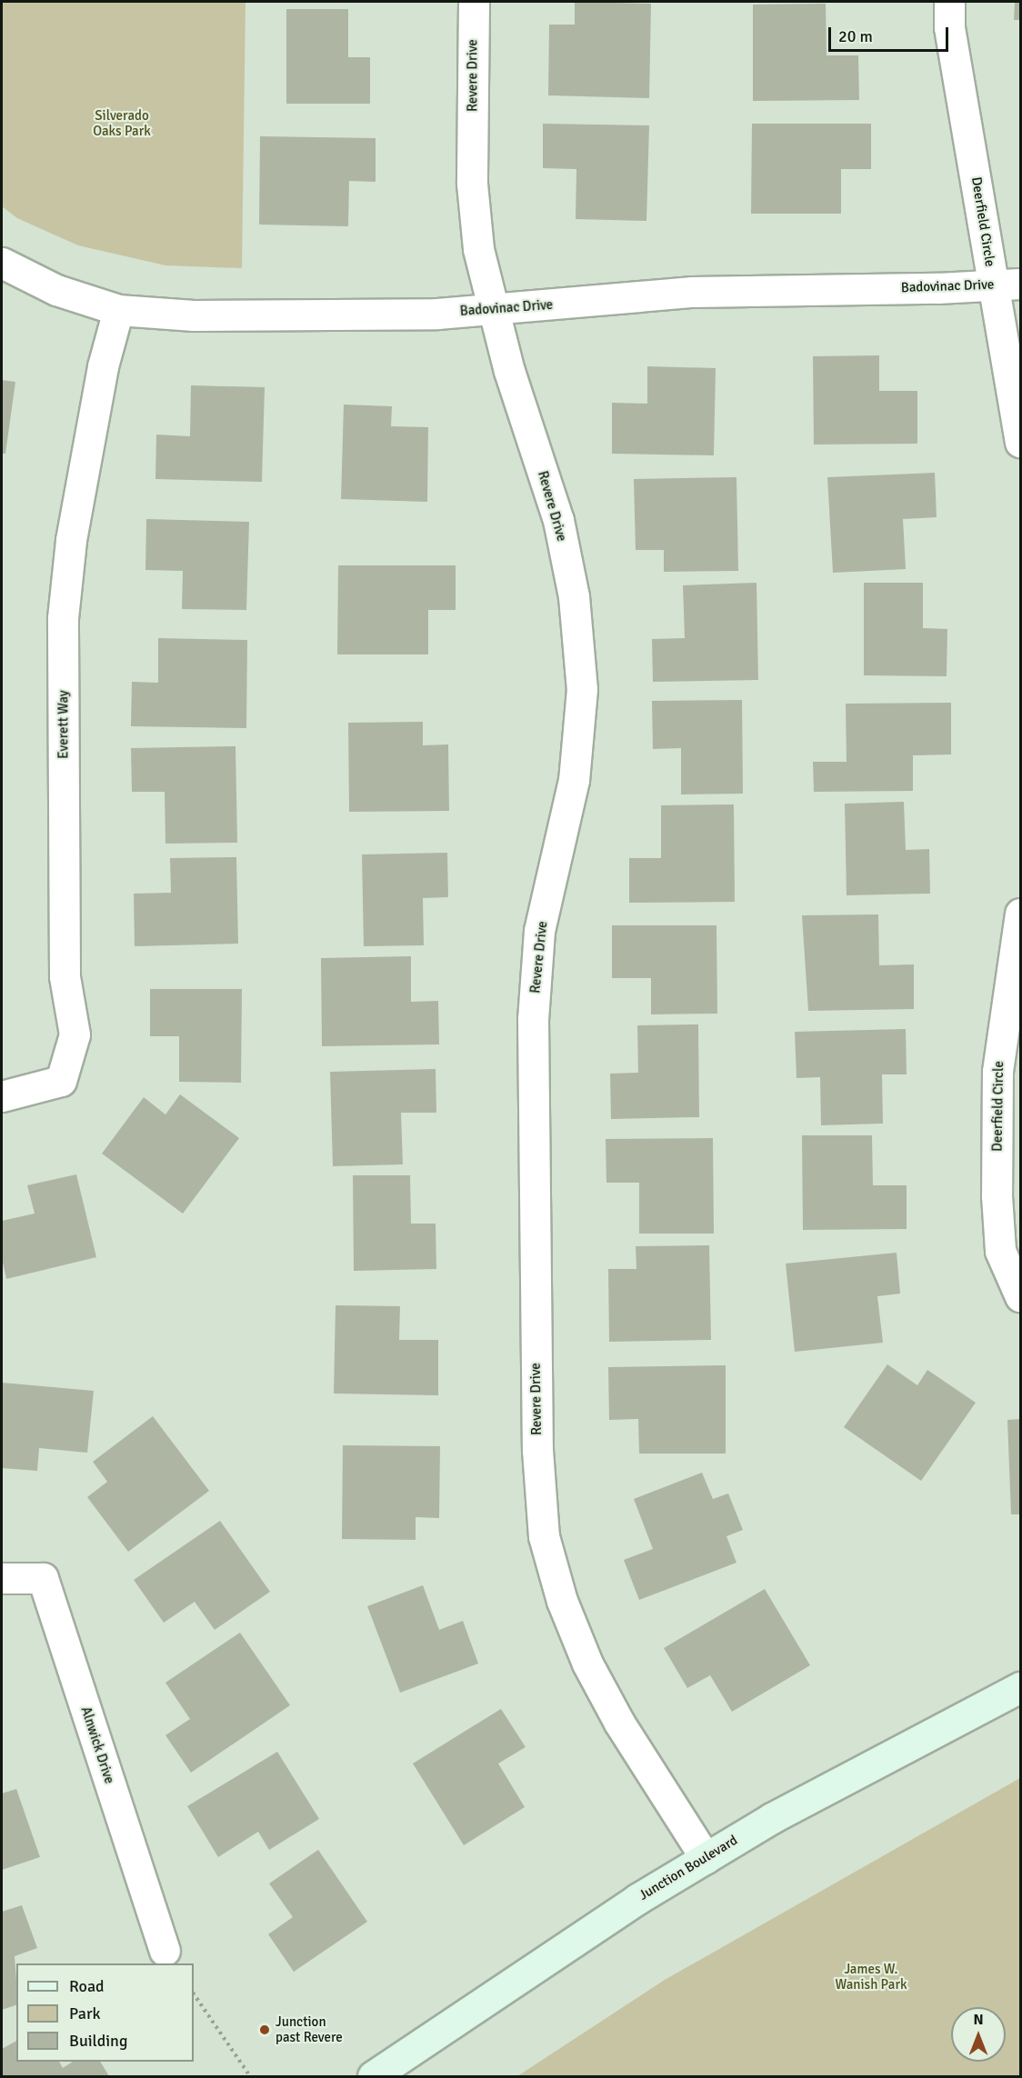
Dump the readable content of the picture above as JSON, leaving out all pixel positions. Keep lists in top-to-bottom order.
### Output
{
  "streets": {
    "main road": ["Junction Boulevard"],
    "street": [
      "Revere Drive",
      "Deerfield Circle",
      "Badovinac Drive",
      "Everett Way",
      "Alnwick Drive"
    ]
  },
  "crossings": [
    ["Revere Drive", "Badovinac Drive"],
    ["Revere Drive", "Junction Boulevard"],
    ["Deerfield Circle", "Badovinac Drive"],
    ["Badovinac Drive", "Everett Way"]
  ],
  "parks": ["Silverado Oaks Park", "James W. Wanish Park"],
  "places": ["Junction past Revere"],
  "legend": ["Road", "Park", "Building"],
  "scale_bar": "20 m",
  "north": "top"
}
